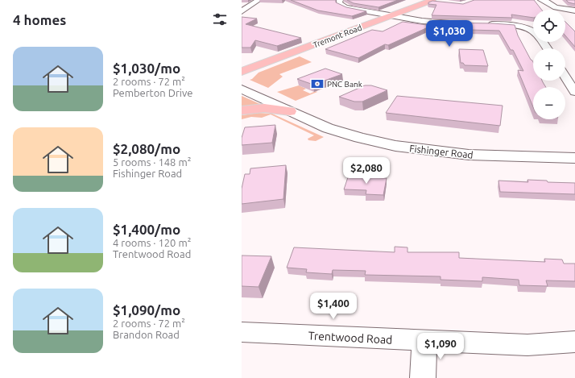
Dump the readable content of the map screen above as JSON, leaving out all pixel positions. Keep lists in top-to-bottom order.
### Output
{
  "streets": {
    "main road": ["Tremont Road", "Fishinger Road"],
    "street": ["Trentwood Road"]
  },
  "places": {
    "bank": ["PNC Bank"]
  },
  "page": {
    "heading": "4 homes",
    "map_buttons": ["+", "−"],
    "price": [
      "$1,030",
      "$2,080",
      "$1,400",
      "$1,090"
    ],
    "list": [
      {
        "name": "$1,030/mo",
        "note": "2 rooms · 72 m² · Pemberton Drive"
      },
      {
        "name": "$2,080/mo",
        "note": "5 rooms · 148 m² · Fishinger Road"
      },
      {
        "name": "$1,400/mo",
        "note": "4 rooms · 120 m² · Trentwood Road"
      },
      {
        "name": "$1,090/mo",
        "note": "2 rooms · 72 m² · Brandon Road"
      }
    ]
  }
}
